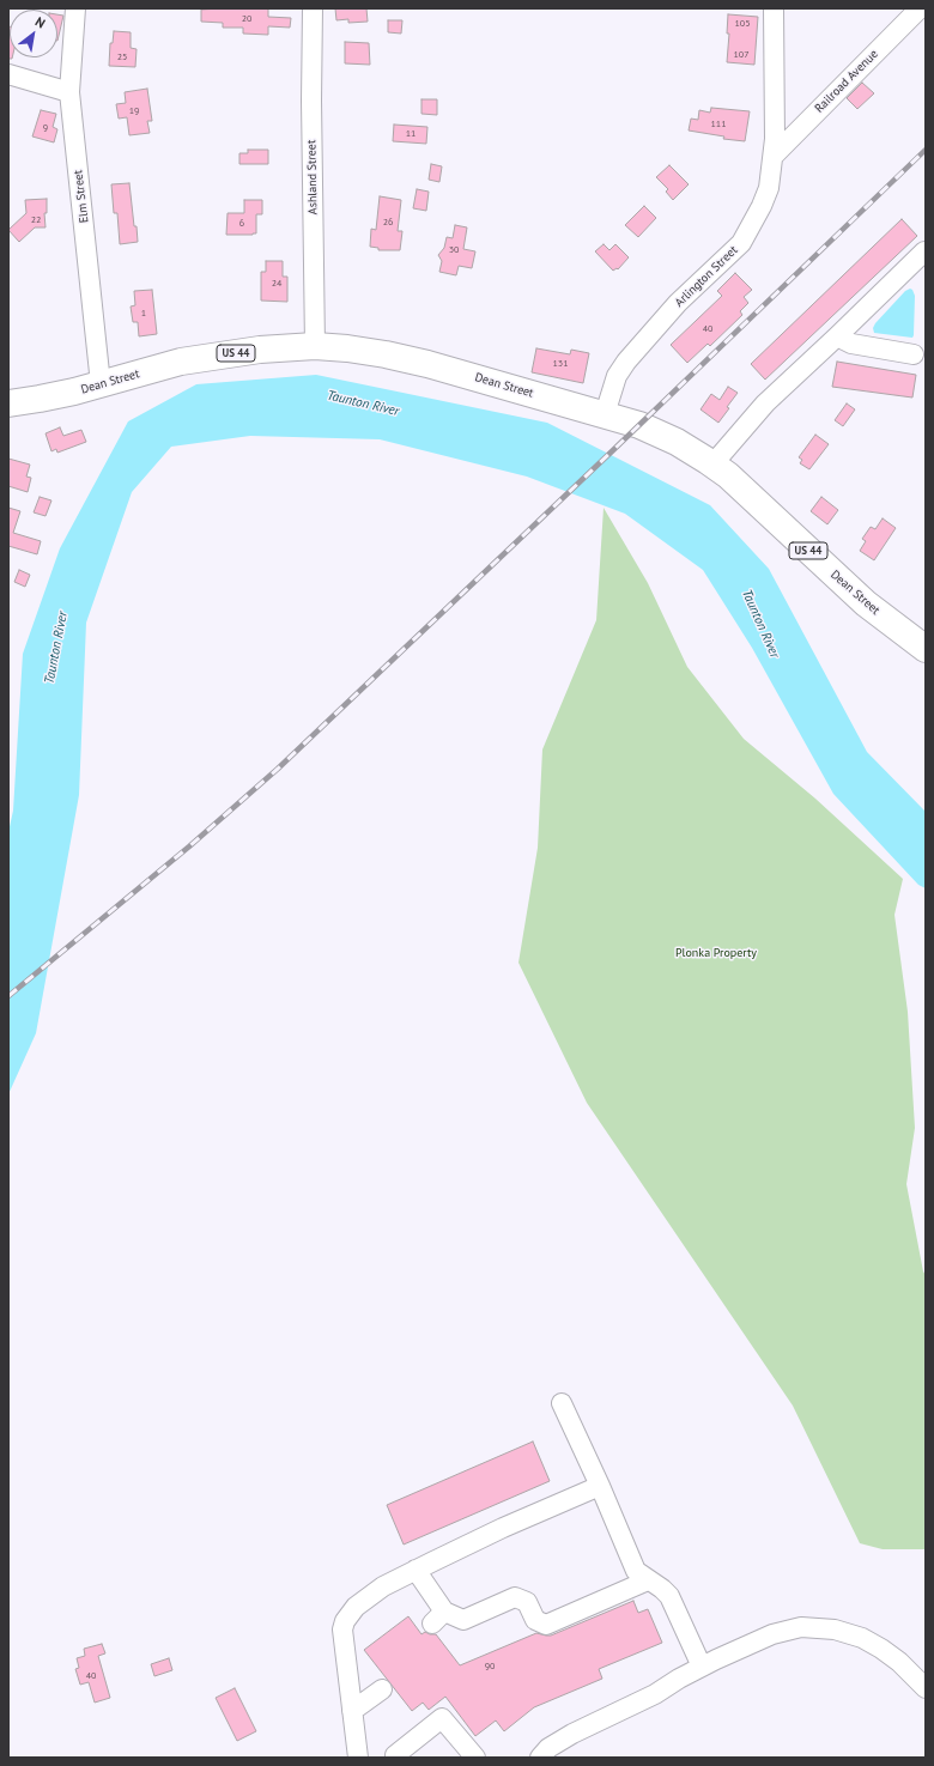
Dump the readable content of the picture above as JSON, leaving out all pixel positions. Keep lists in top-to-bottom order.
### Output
{
  "streets": {
    "highway": ["US 44", "Dean Street"],
    "street": [
      "Railroad Avenue",
      "Ashland Street",
      "Elm Street",
      "Arlington Street"
    ]
  },
  "crossings": [
    ["Railroad Avenue", "Arlington Street"],
    ["Ashland Street", "Dean Street"],
    ["Elm Street", "Dean Street"],
    ["Arlington Street", "Dean Street"]
  ],
  "water": ["Taunton River"],
  "parks": ["Plonka Property"],
  "house_numbers": [
    "20",
    "105",
    "107",
    "25",
    "19",
    "111",
    "9",
    "11",
    "22",
    "26",
    "6",
    "30",
    "24",
    "1",
    "40",
    "131",
    "90",
    "40"
  ],
  "north": "top right"
}
